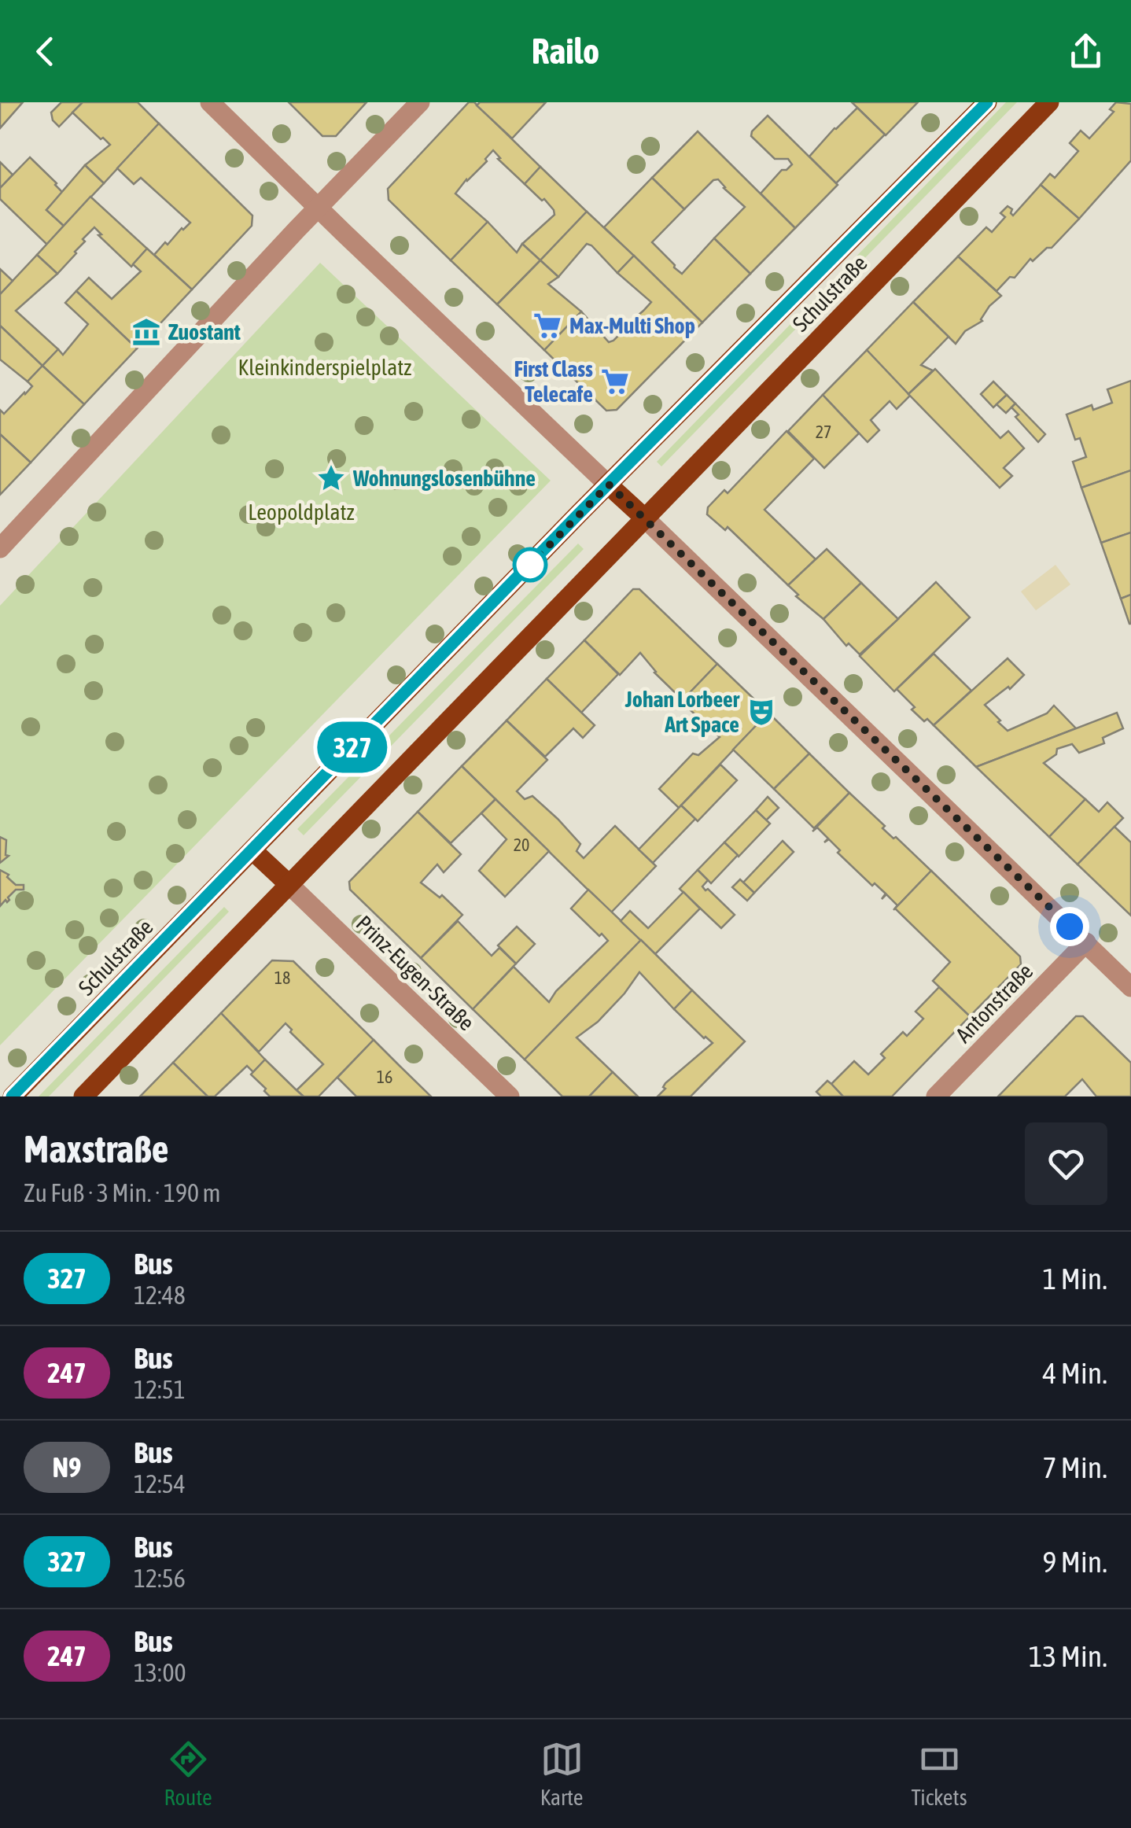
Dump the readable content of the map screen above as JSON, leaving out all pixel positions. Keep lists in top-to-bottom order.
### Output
{
  "streets": {
    "main road": ["Schulstraße"],
    "street": ["Prinz-Eugen-Straße", "Antonstraße"]
  },
  "crossings": [
    ["Schulstraße", "Prinz-Eugen-Straße"]
  ],
  "parks": ["Kleinkinderspielplatz", "Leopoldplatz"],
  "places": {
    "supermarket": ["Max-Multi Shop", "First Class Telecafe"],
    "museum": ["Zuostant"],
    "place": ["Wohnungslosenbühne"],
    "theatre": ["Johan Lorbeer Art Space"]
  },
  "lines": ["bus line 327"],
  "house_numbers": [
    "27",
    "20",
    "18",
    "16"
  ],
  "page": {
    "header": "Railo",
    "on_map": "327",
    "heading": ["Maxstraße", "Zu Fuß · 3 Min. · 190 m"],
    "list": [
      {
        "mark": "327",
        "name": "Bus",
        "note": "12:48",
        "value": "1 Min."
      },
      {
        "mark": "247",
        "name": "Bus",
        "note": "12:51",
        "value": "4 Min."
      },
      {
        "mark": "N9",
        "name": "Bus",
        "note": "12:54",
        "value": "7 Min."
      },
      {
        "mark": "327",
        "name": "Bus",
        "note": "12:56",
        "value": "9 Min."
      },
      {
        "mark": "247",
        "name": "Bus",
        "note": "13:00",
        "value": "13 Min."
      }
    ],
    "tabs": ["Route", "Karte", "Tickets"]
  }
}
